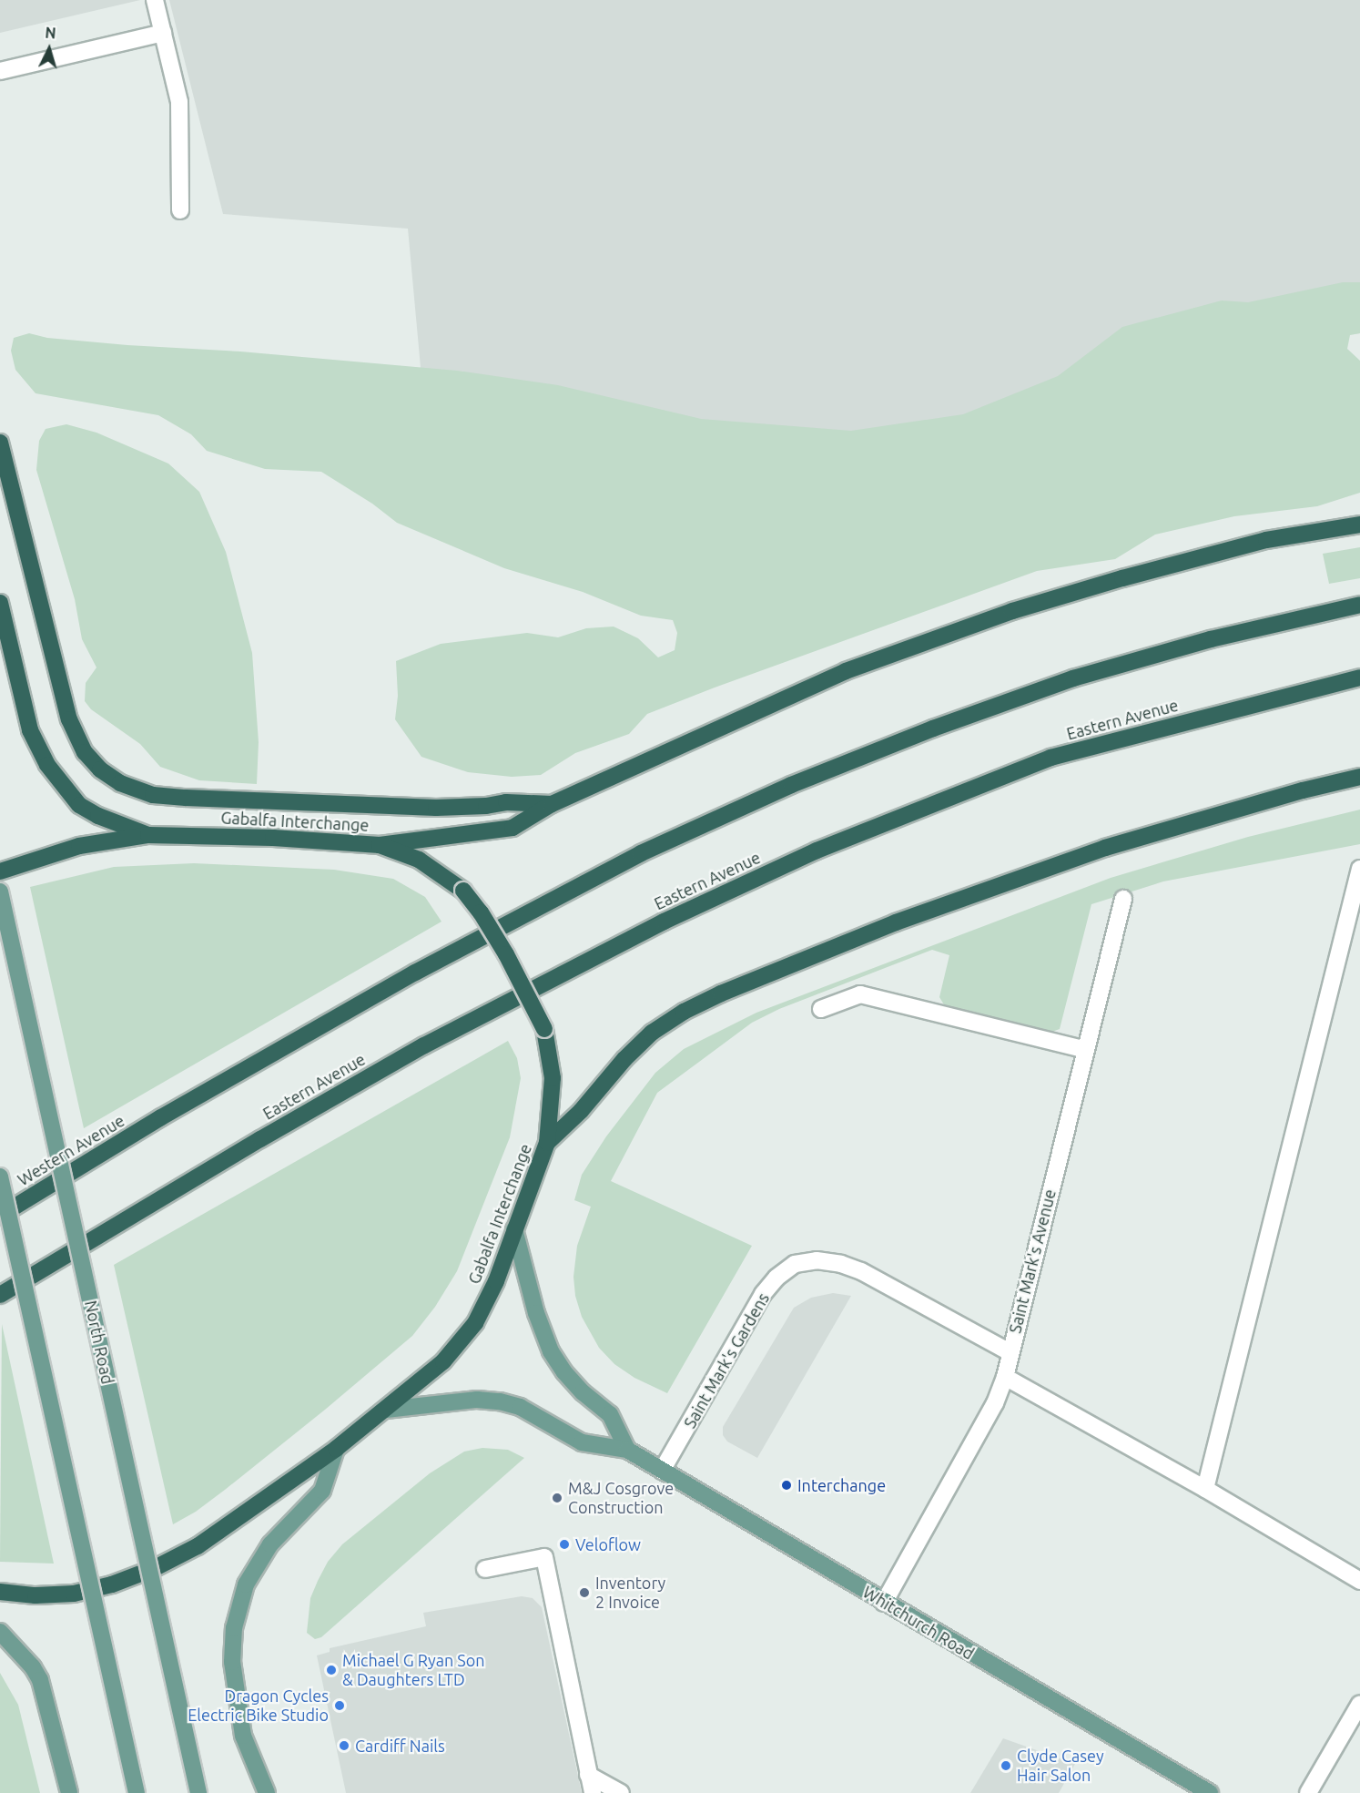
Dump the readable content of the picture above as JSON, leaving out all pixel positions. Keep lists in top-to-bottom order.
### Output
{
  "streets": {
    "highway": ["Eastern Avenue", "Gabalfa Interchange", "Western Avenue"],
    "main road": ["North Road", "Whitchurch Road"],
    "street": ["Saint Mark's Avenue", "Saint Mark's Gardens"]
  },
  "crossings": [
    ["Gabalfa Interchange", "Whitchurch Road"],
    ["Saint Mark's Avenue", "Saint Mark's Gardens"],
    ["Saint Mark's Avenue", "Whitchurch Road"],
    ["Saint Mark's Gardens", "Whitchurch Road"]
  ],
  "places": [
    "Interchange",
    "M&J Cosgrove Construction",
    "Veloflow",
    "Inventory 2 Invoice",
    "Michael G Ryan Son & Daughters LTD",
    "Dragon Cycles Electric Bike Studio",
    "Cardiff Nails",
    "Clyde Casey Hair Salon"
  ],
  "north": "top"
}
